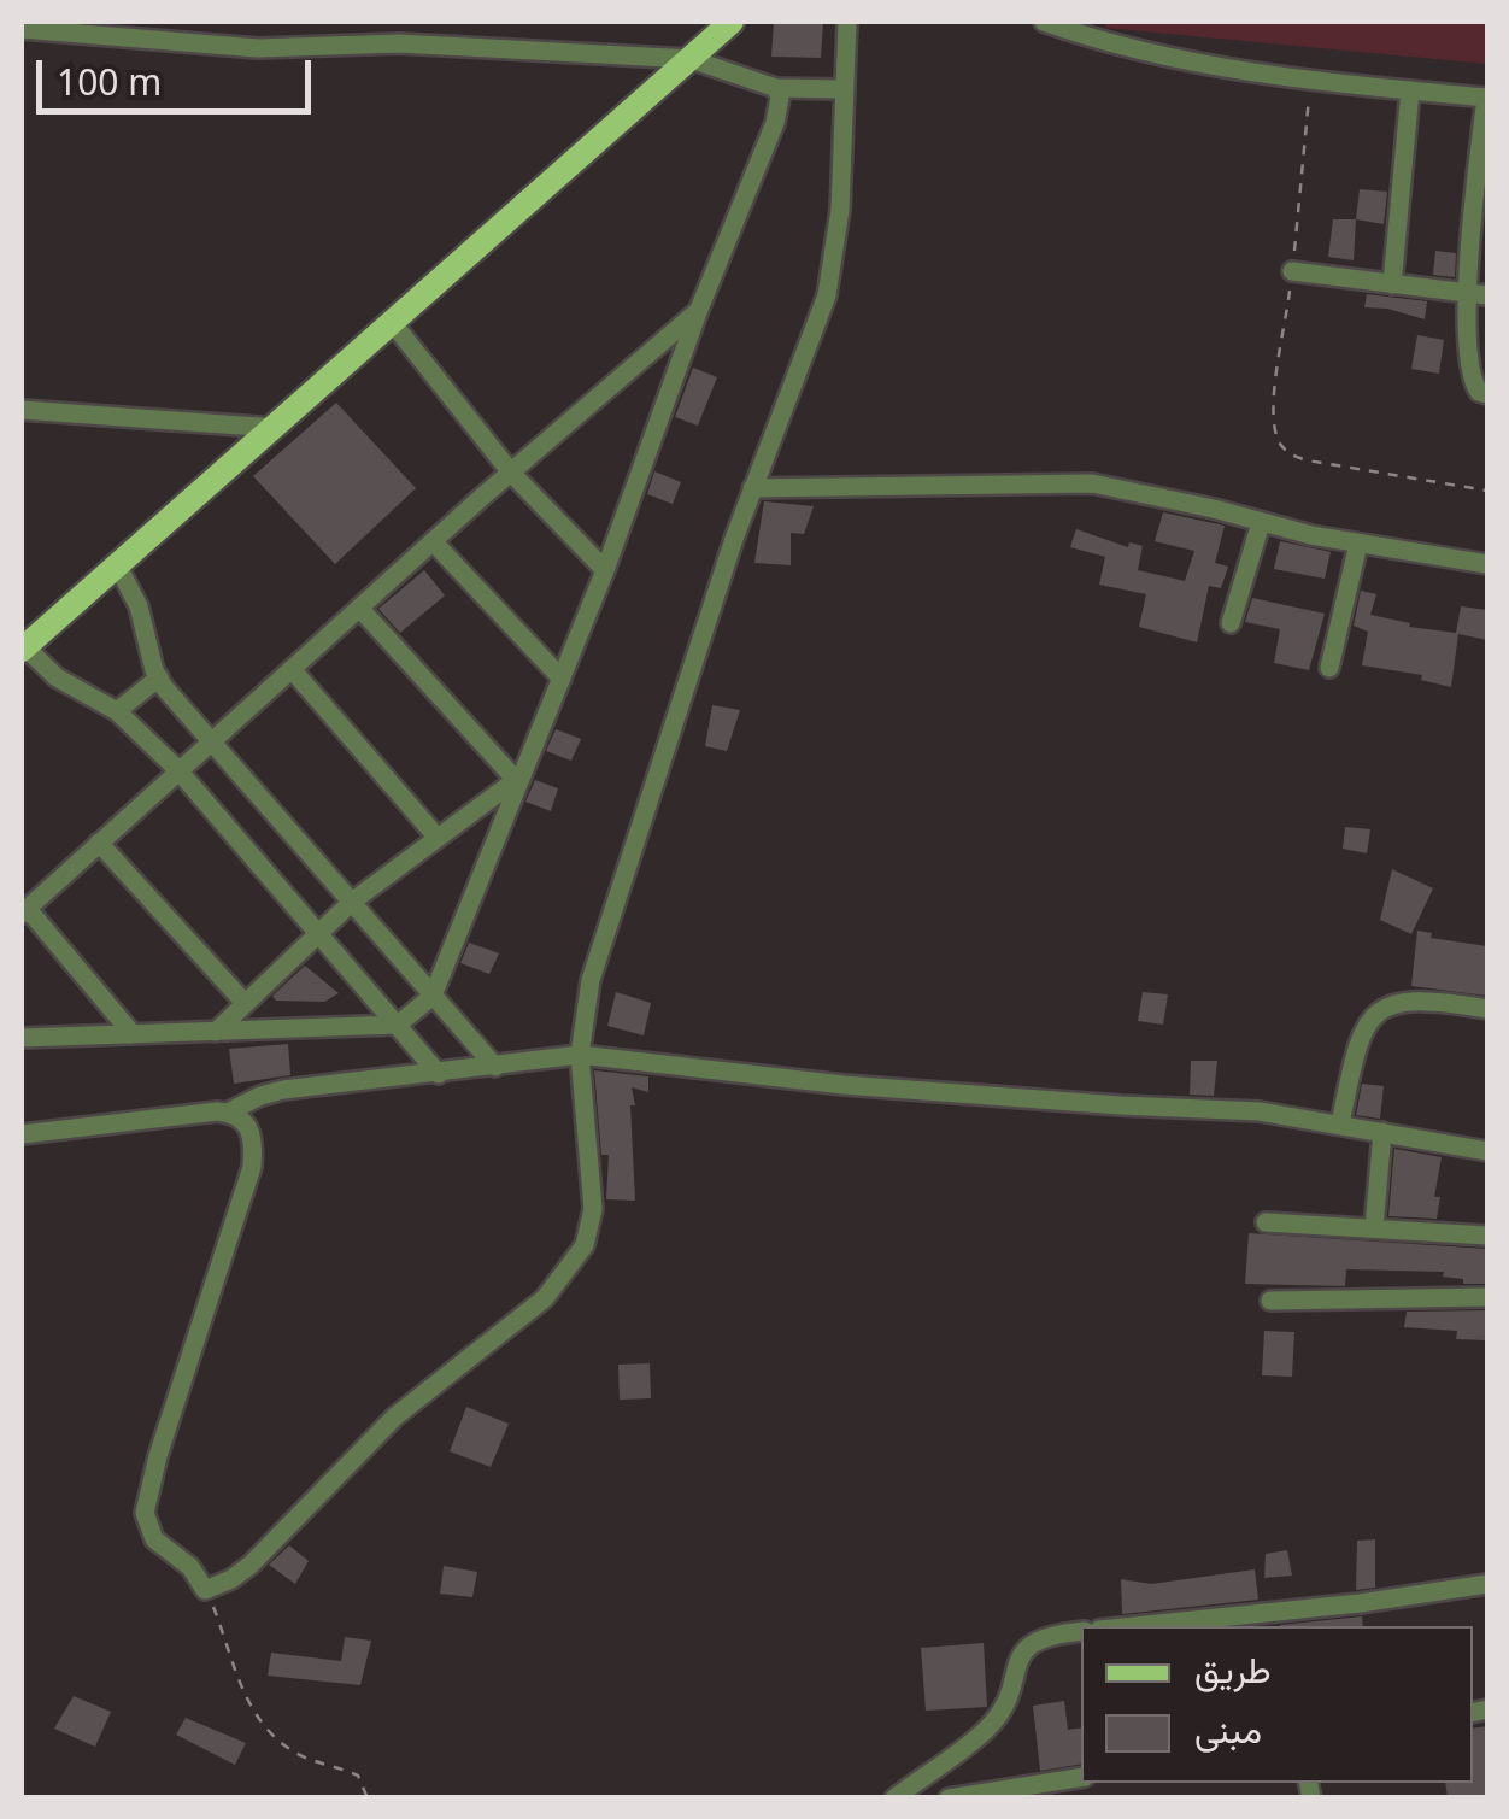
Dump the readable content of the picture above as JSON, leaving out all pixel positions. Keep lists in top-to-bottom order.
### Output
{
  "legend": ["طريق", "مبنى"],
  "scale_bar": "100 m"
}
